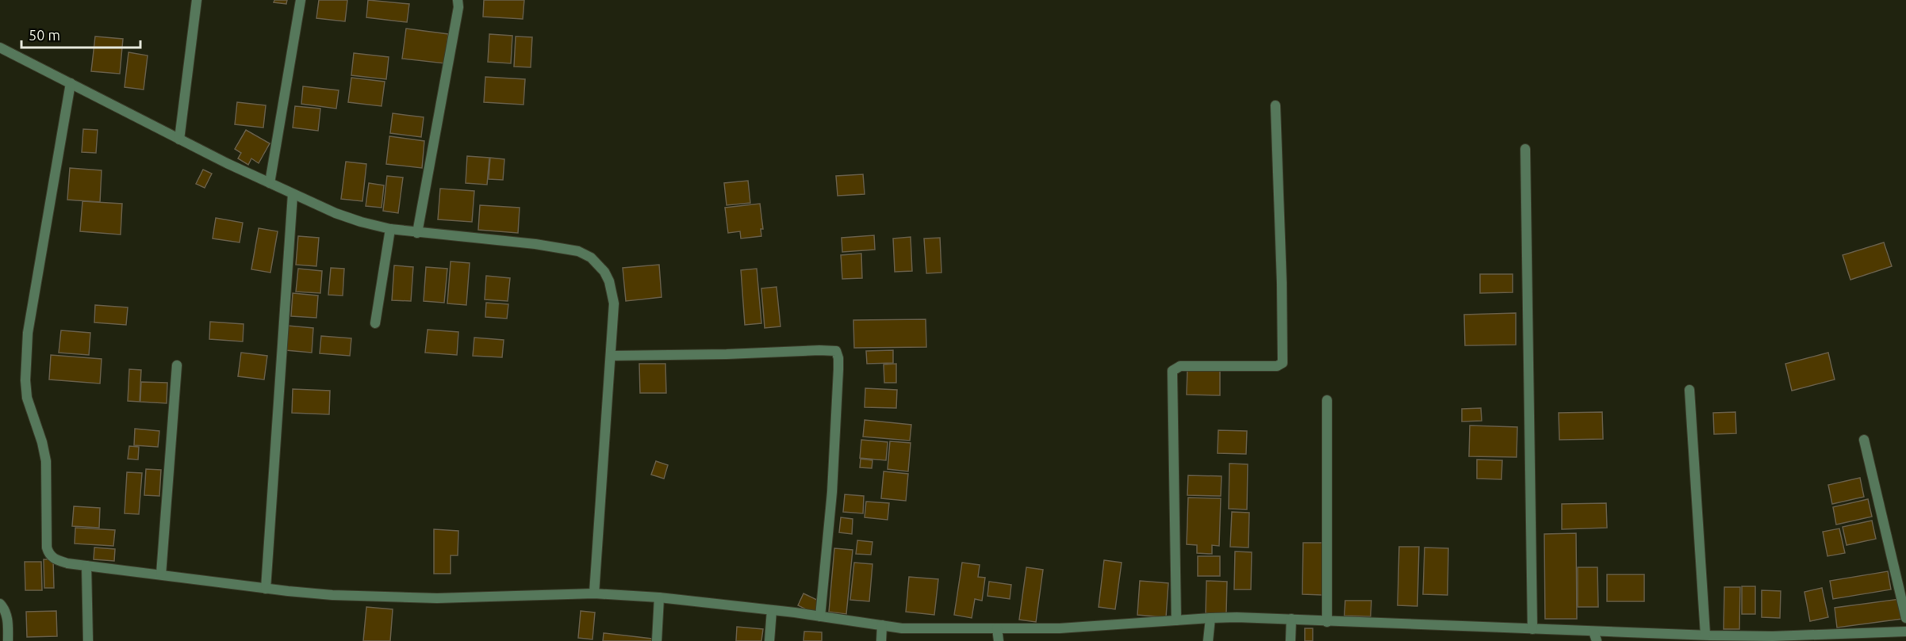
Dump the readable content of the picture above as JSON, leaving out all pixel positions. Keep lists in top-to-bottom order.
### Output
{
  "scale_bar": "50 m"
}
